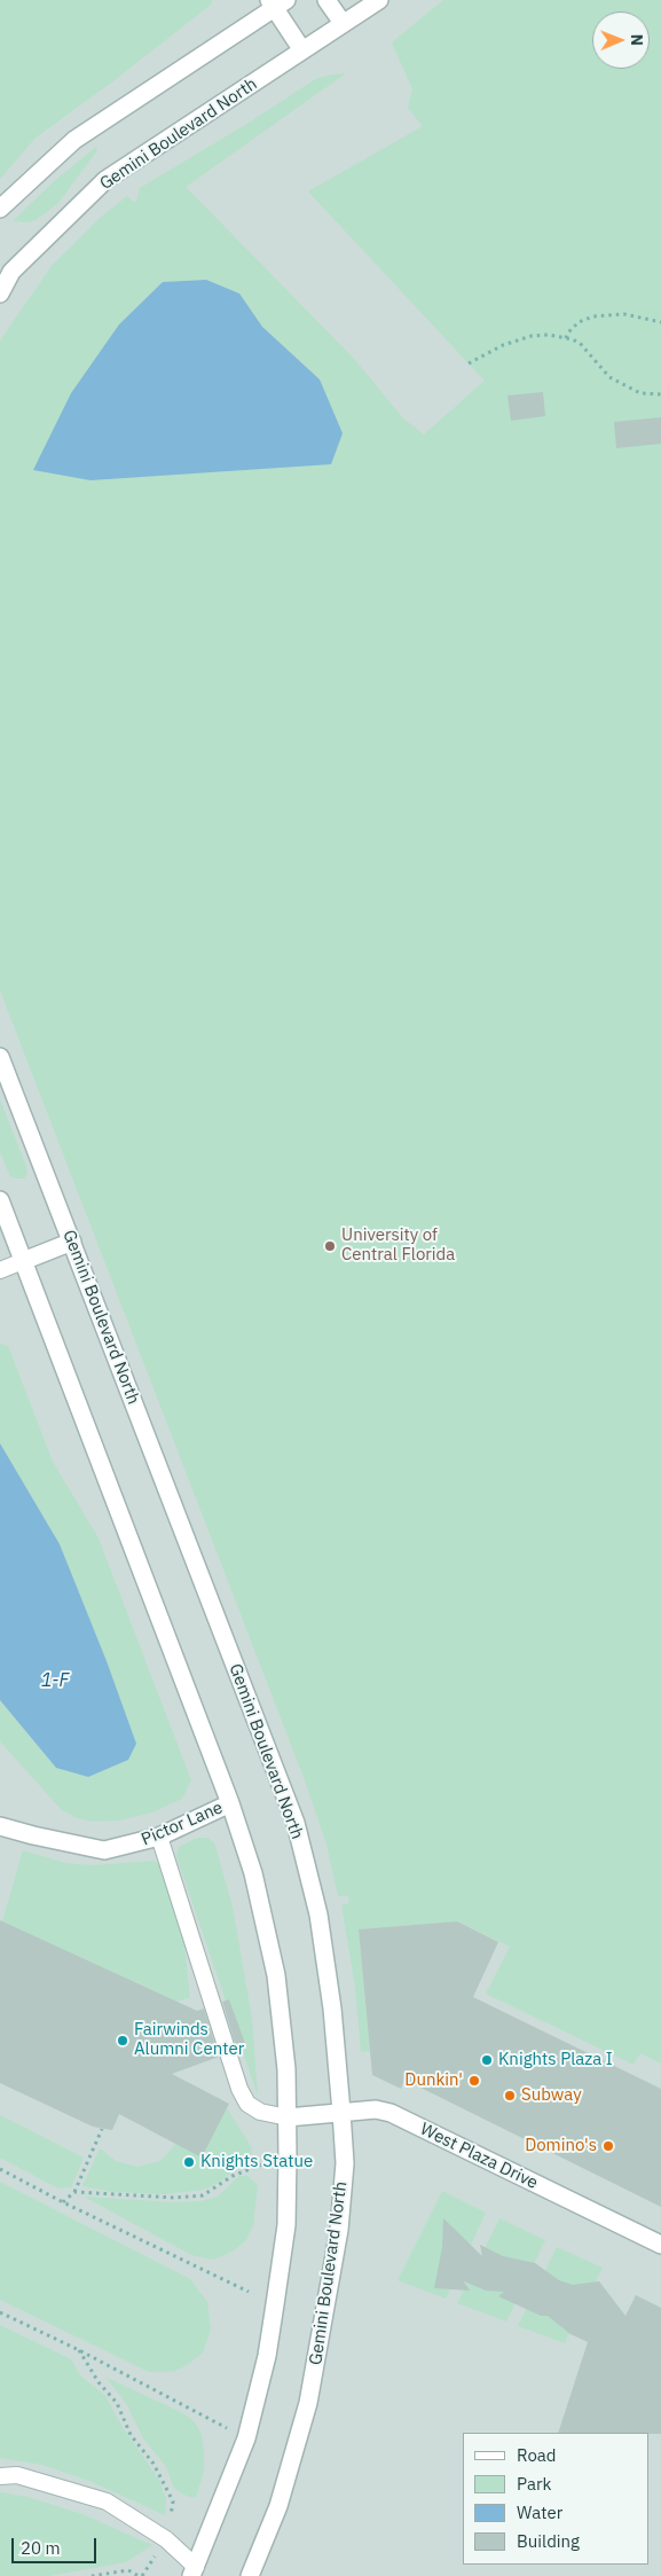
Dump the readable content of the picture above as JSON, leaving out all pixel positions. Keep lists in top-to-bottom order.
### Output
{
  "streets": {
    "street": ["Gemini Boulevard North", "Pictor Lane", "West Plaza Drive"]
  },
  "crossings": [
    ["Gemini Boulevard North", "West Plaza Drive"]
  ],
  "water": ["1-F"],
  "places": [
    "University of Central Florida",
    "Fairwinds Alumni Center",
    "Knights Plaza I",
    "Dunkin'",
    "Subway",
    "Domino's",
    "Knights Statue"
  ],
  "legend": [
    "Road",
    "Park",
    "Water",
    "Building"
  ],
  "scale_bar": "20 m",
  "north": "right"
}
